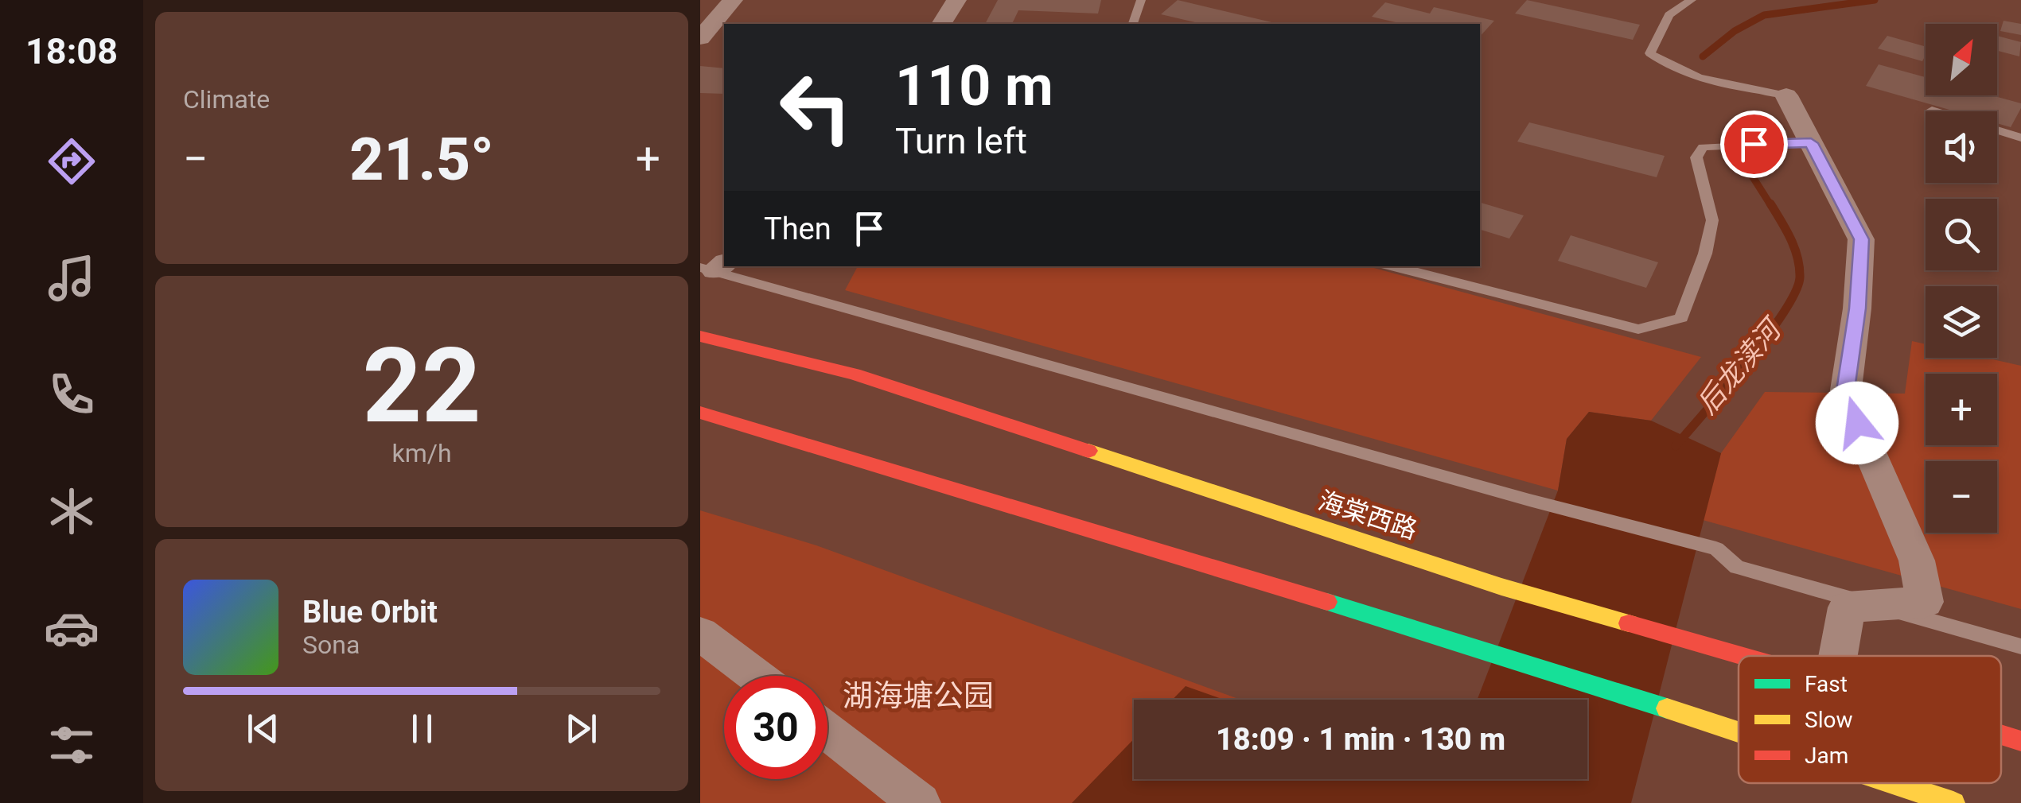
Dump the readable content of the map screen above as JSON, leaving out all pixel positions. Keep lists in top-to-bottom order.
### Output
{
  "streets": {
    "main road": ["海棠西路"]
  },
  "water": ["后龙渎河"],
  "parks": ["湖海塘公园"],
  "legend": ["Fast", "Slow", "Jam"],
  "north": "top right",
  "page": {
    "tabs": "18:08",
    "tile": [
      "Climate",
      ["22", "km/h"]
    ],
    "map_buttons": ["+", "−"],
    "turn": ["110 m", "Turn left"],
    "heat": ["−", "21.5°", "+"],
    "then": "Then",
    "song": ["Blue Orbit", "Sona"],
    "limit": "30",
    "trip": "18:09 · 1 min · 130 m"
  }
}
